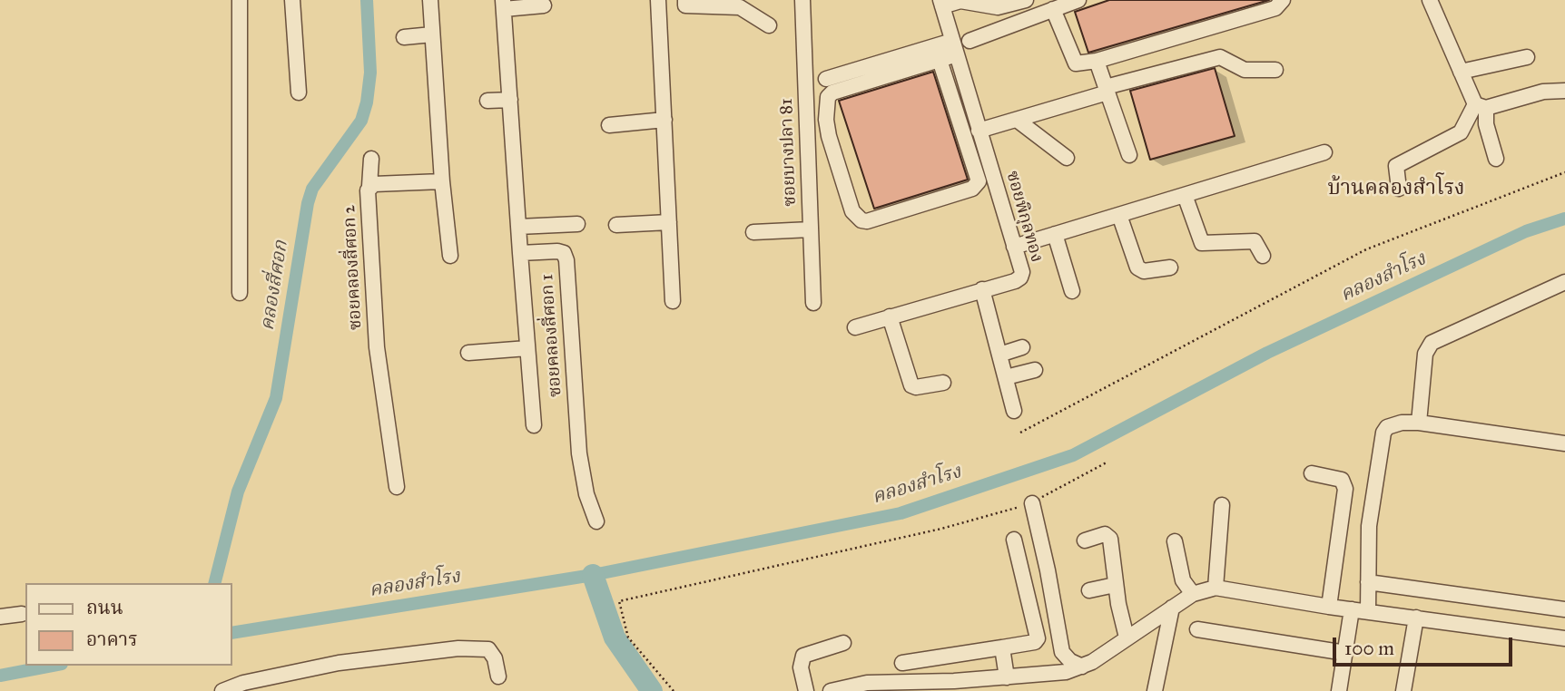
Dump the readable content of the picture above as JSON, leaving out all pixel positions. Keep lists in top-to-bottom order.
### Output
{
  "streets": {
    "street": [
      "ซอยบางปลา 81",
      "ซอยพิกุลทอง",
      "ซอยคลองสี่ศอก 2",
      "ซอยคลองสี่ศอก 1"
    ]
  },
  "districts": ["บ้านคลองสำโรง"],
  "water": ["คลองสำโรง", "คลองสี่ศอก"],
  "legend": ["ถนน", "อาคาร"],
  "scale_bar": "100 m"
}
